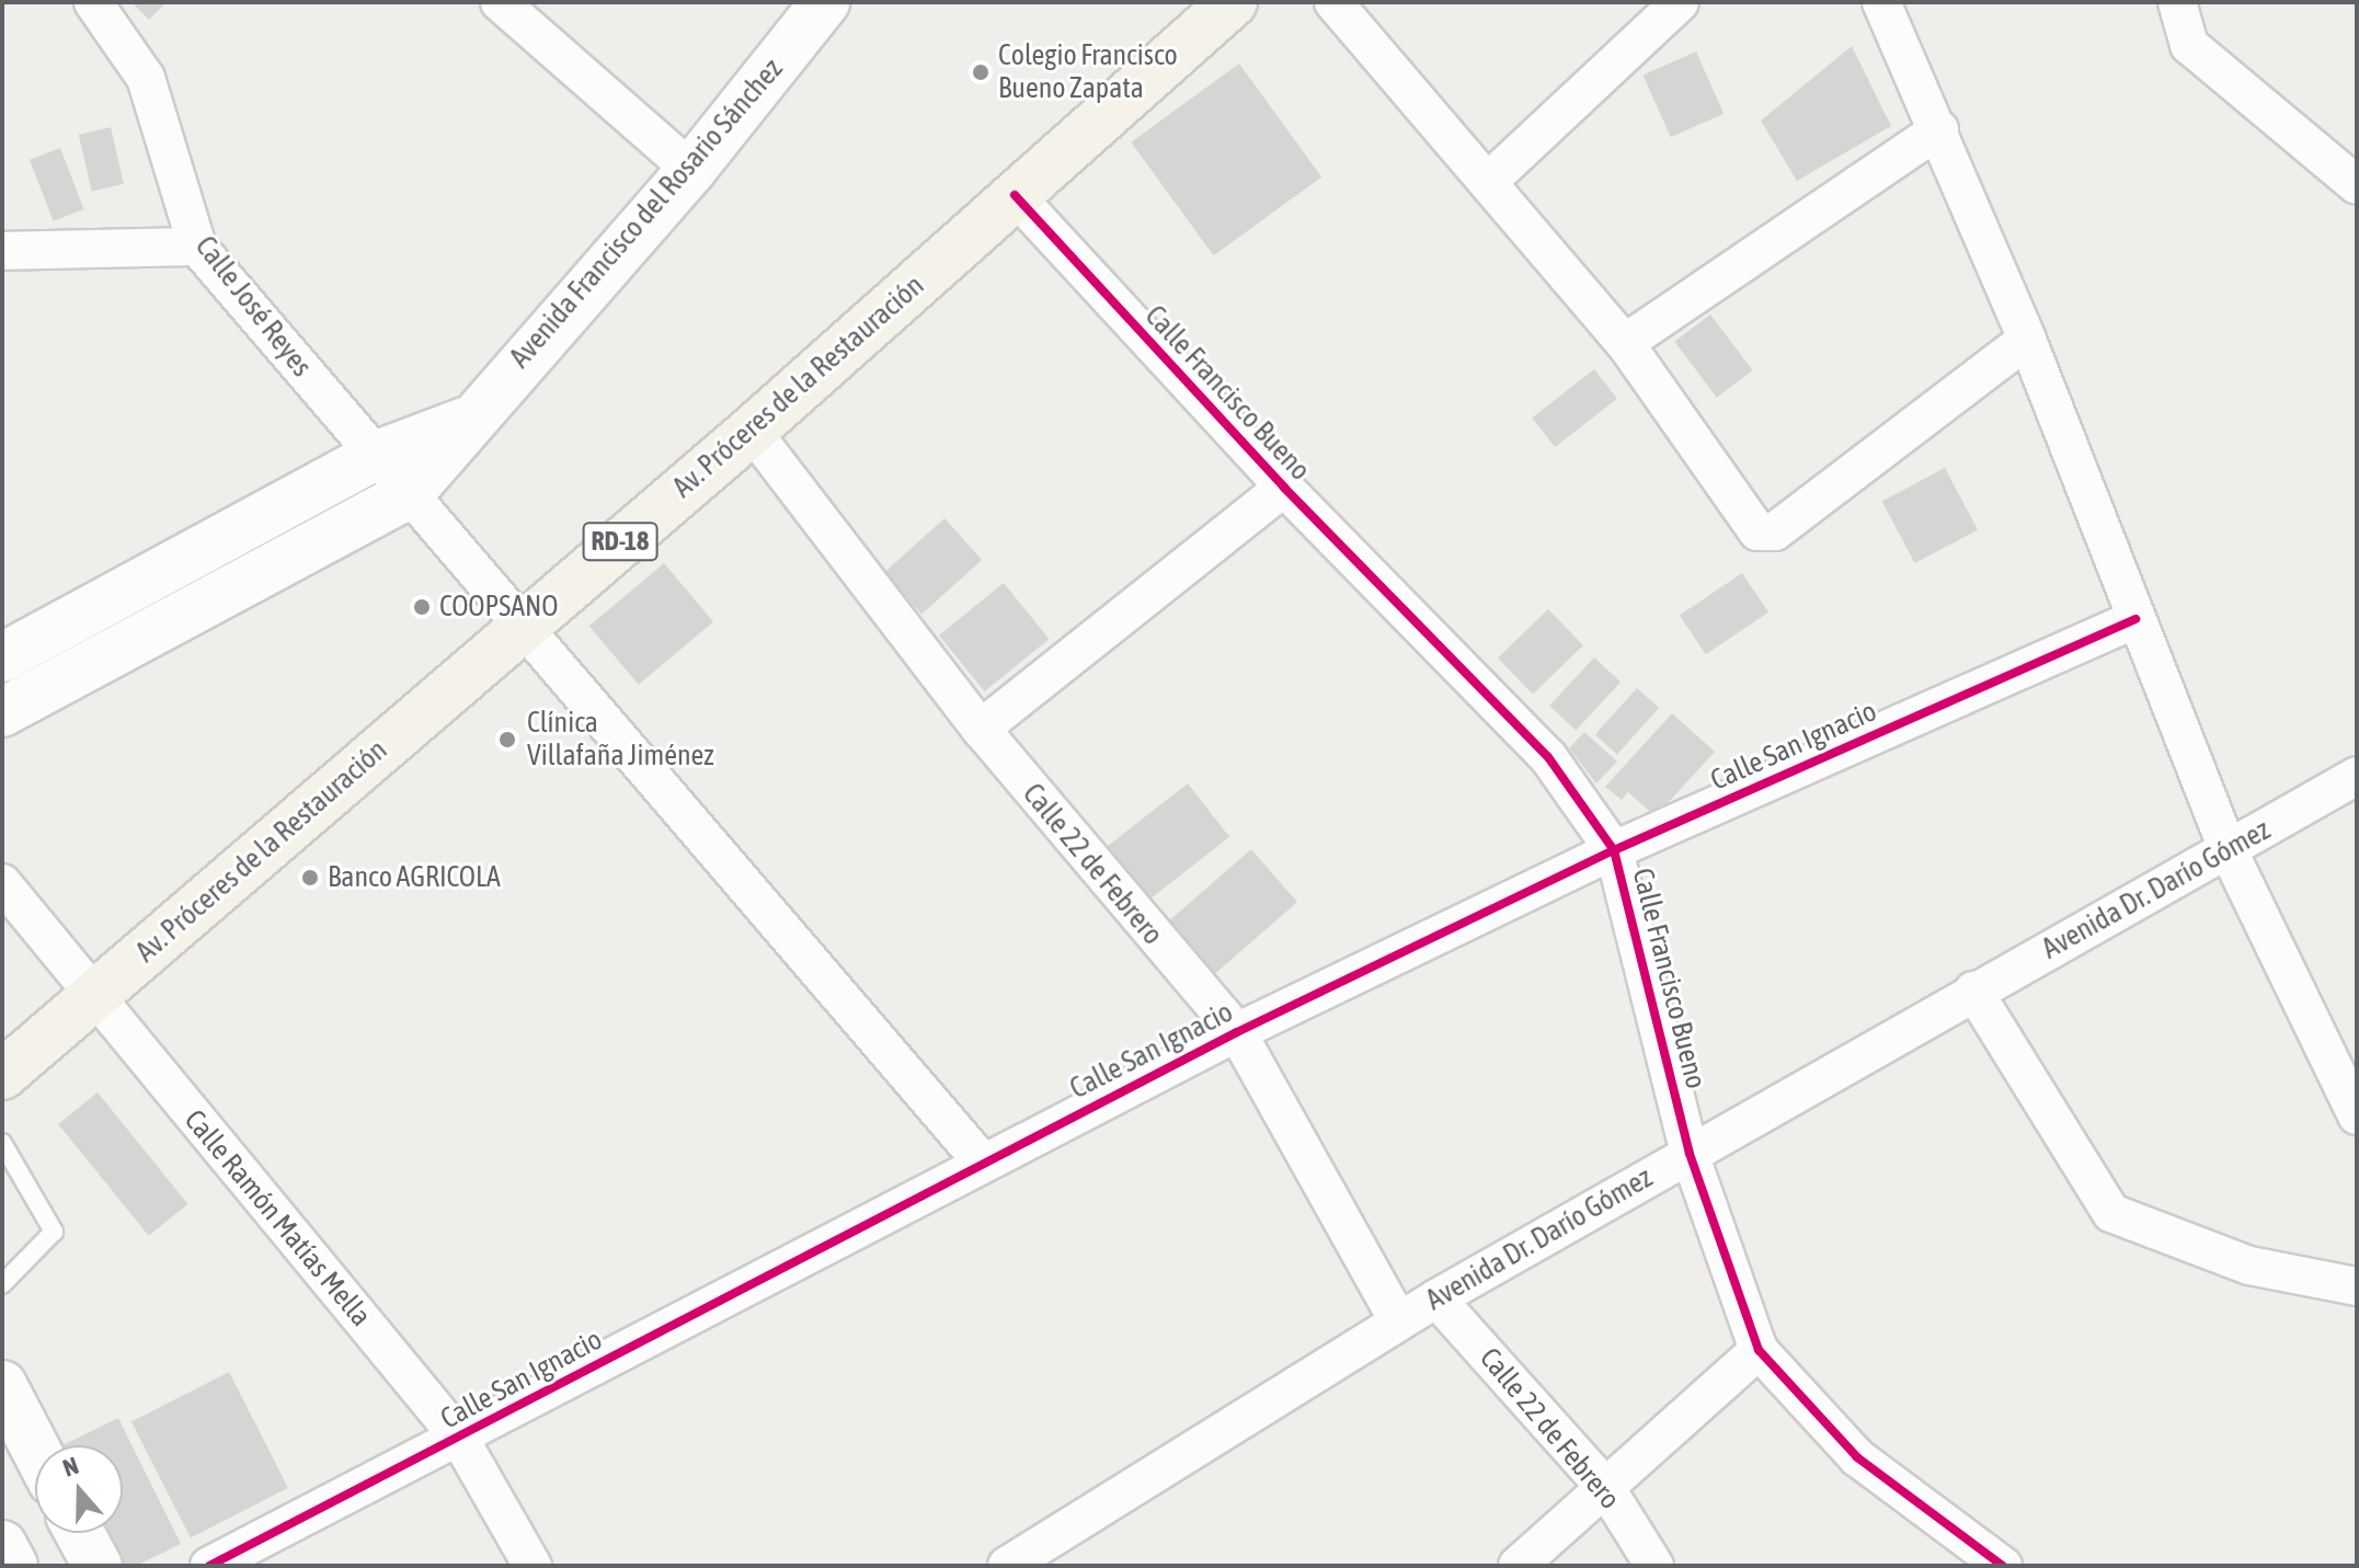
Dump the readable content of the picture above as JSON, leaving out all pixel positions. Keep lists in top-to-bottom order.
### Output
{
  "streets": {
    "main road": ["Avenida Francisco del Rosario Sánchez", "Av. Próceres de la Restauración", "RD-18"],
    "street": [
      "Calle José Reyes",
      "Calle Francisco Bueno",
      "Calle San Ignacio",
      "Calle 22 de Febrero",
      "Avenida Dr. Darío Gómez",
      "Calle Ramón Matías Mella"
    ]
  },
  "crossings": [
    ["Avenida Francisco del Rosario Sánchez", "Calle José Reyes"],
    ["Calle José Reyes", "Av. Próceres de la Restauración"],
    ["Calle José Reyes", "Calle San Ignacio"],
    ["Av. Próceres de la Restauración", "Calle Francisco Bueno"],
    ["Av. Próceres de la Restauración", "Calle 22 de Febrero"],
    ["Av. Próceres de la Restauración", "Calle Ramón Matías Mella"],
    ["Calle Francisco Bueno", "Calle San Ignacio"],
    ["Calle Francisco Bueno", "Avenida Dr. Darío Gómez"],
    ["Calle San Ignacio", "Calle 22 de Febrero"],
    ["Calle San Ignacio", "Calle Ramón Matías Mella"],
    ["Calle 22 de Febrero", "Avenida Dr. Darío Gómez"]
  ],
  "places": [
    "Colegio Francisco Bueno Zapata",
    "COOPSANO",
    "Clínica Villafaña Jiménez",
    "Banco AGRICOLA"
  ],
  "north": "top"
}
